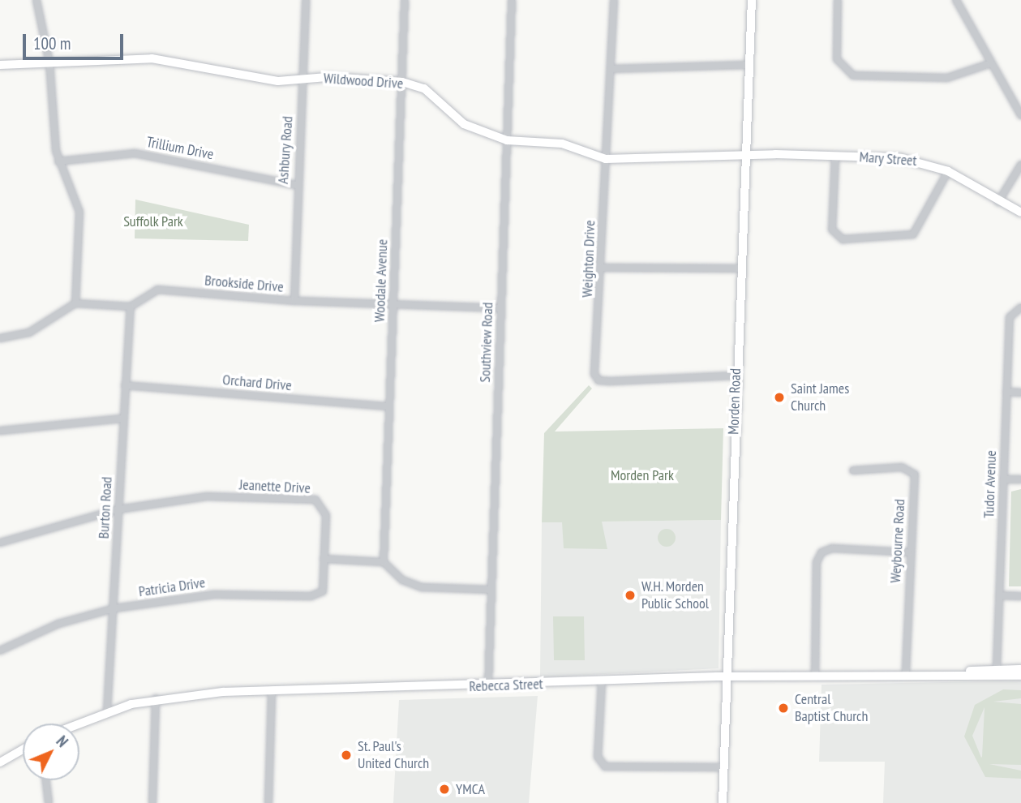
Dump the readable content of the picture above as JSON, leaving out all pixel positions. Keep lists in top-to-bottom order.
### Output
{
  "streets": {
    "street": [
      "Wildwood Drive",
      "Trillium Drive",
      "Ashbury Road",
      "Mary Street",
      "Weighton Drive",
      "Woodale Avenue",
      "Brookside Drive",
      "Southview Road",
      "Orchard Drive",
      "Morden Road",
      "Tudor Avenue",
      "Jeanette Drive",
      "Burton Road",
      "Weybourne Road",
      "Patricia Drive",
      "Rebecca Street"
    ]
  },
  "crossings": [
    ["Wildwood Drive", "Ashbury Road"],
    ["Wildwood Drive", "Mary Street"],
    ["Wildwood Drive", "Weighton Drive"],
    ["Wildwood Drive", "Woodale Avenue"],
    ["Wildwood Drive", "Southview Road"],
    ["Wildwood Drive", "Morden Road"],
    ["Trillium Drive", "Ashbury Road"],
    ["Ashbury Road", "Brookside Drive"],
    ["Mary Street", "Morden Road"],
    ["Weighton Drive", "Morden Road"],
    ["Woodale Avenue", "Brookside Drive"],
    ["Woodale Avenue", "Orchard Drive"],
    ["Brookside Drive", "Southview Road"],
    ["Brookside Drive", "Burton Road"],
    ["Southview Road", "Rebecca Street"],
    ["Orchard Drive", "Burton Road"],
    ["Morden Road", "Rebecca Street"],
    ["Tudor Avenue", "Rebecca Street"],
    ["Jeanette Drive", "Burton Road"],
    ["Jeanette Drive", "Patricia Drive"],
    ["Burton Road", "Patricia Drive"],
    ["Burton Road", "Rebecca Street"],
    ["Weybourne Road", "Rebecca Street"]
  ],
  "parks": ["Suffolk Park", "Morden Park"],
  "places": [
    "Saint James Church",
    "W.H. Morden Public School",
    "Central Baptist Church",
    "St. Paul's United Church",
    "YMCA"
  ],
  "scale_bar": "100 m",
  "north": "top right"
}
